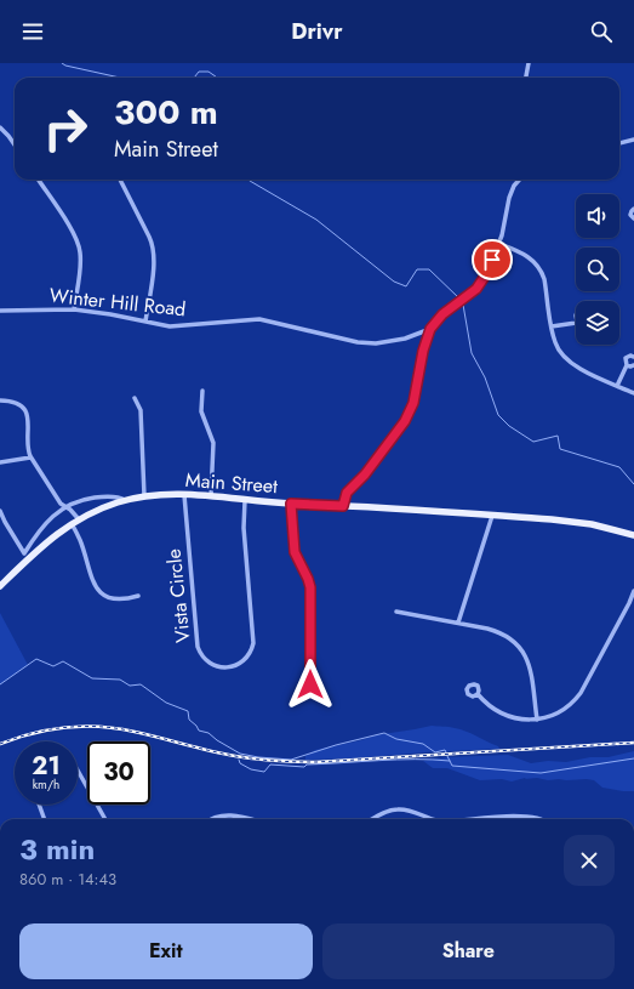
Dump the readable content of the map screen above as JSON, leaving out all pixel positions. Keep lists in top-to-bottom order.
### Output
{
  "streets": {
    "main road": ["Main Street"],
    "street": ["Winter Hill Road", "Vista Circle"]
  },
  "crossings": [
    ["Main Street", "Vista Circle"]
  ],
  "page": {
    "header": "Drivr",
    "turn": ["300 m", "Main Street"],
    "speed": "21 km/h",
    "limit": "30",
    "heading": ["3 min", "860 m · 14:43"],
    "buttons": ["Exit", "Share"]
  }
}
